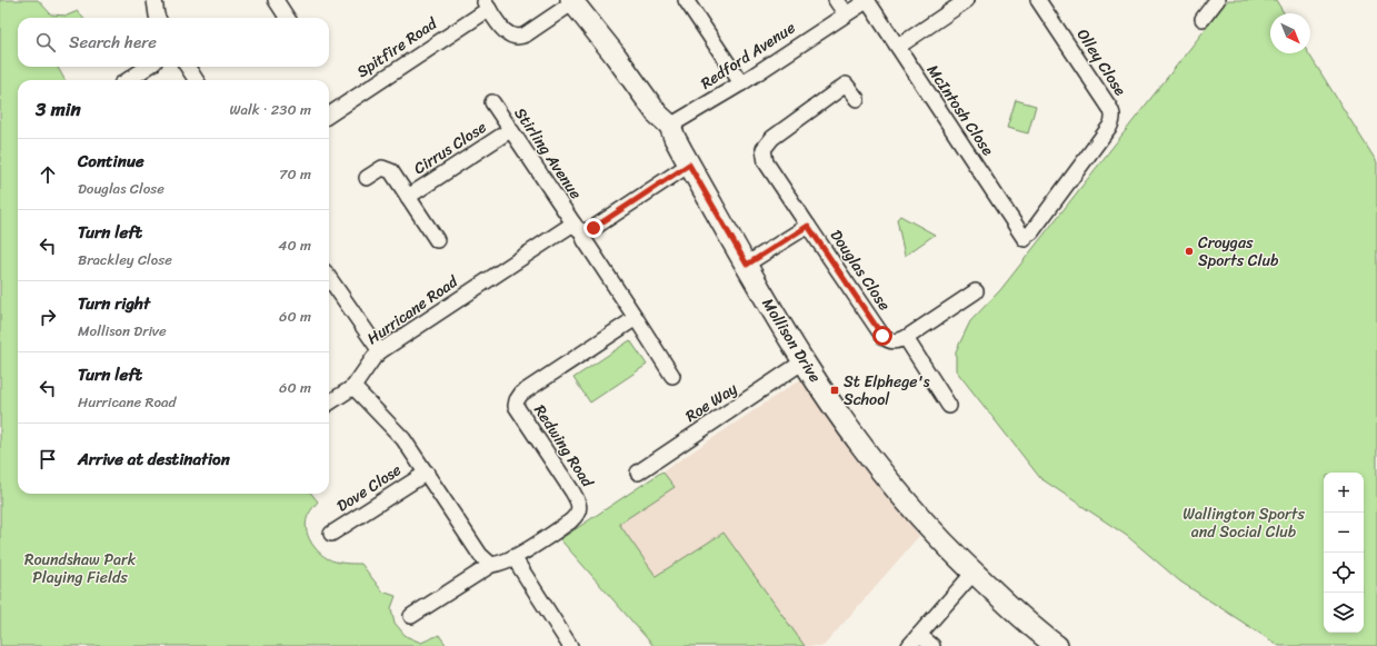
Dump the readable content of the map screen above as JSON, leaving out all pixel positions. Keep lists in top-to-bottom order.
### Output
{
  "streets": {
    "main road": ["Mollison Drive"],
    "street": [
      "Spitfire Road",
      "Redford Avenue",
      "Olley Close",
      "McIntosh Close",
      "Cirrus Close",
      "Stirling Avenue",
      "Douglas Close",
      "Hurricane Road",
      "Roe Way",
      "Redwing Road",
      "Dove Close"
    ]
  },
  "crossings": [
    ["Spitfire Road", "Mollison Drive"],
    ["Redford Avenue", "McIntosh Close"],
    ["Redford Avenue", "Mollison Drive"],
    ["Olley Close", "McIntosh Close"],
    ["Cirrus Close", "Stirling Avenue"],
    ["Stirling Avenue", "Hurricane Road"],
    ["Hurricane Road", "Mollison Drive"],
    ["Mollison Drive", "Roe Way"]
  ],
  "parks": ["Wallington Sports and Social Club", "Roundshaw Park Playing Fields"],
  "places": {
    "other": ["Croygas Sports Club"],
    "transit": ["St Elphege's School"]
  },
  "north": "bottom right",
  "page": {
    "search": "Search here",
    "heading": ["3 min", "Walk · 230 m"],
    "list": [
      ["Continue", "Douglas Close", "70 m"],
      ["Turn left", "Brackley Close", "40 m"],
      ["Turn right", "Mollison Drive", "60 m"],
      ["Turn left", "Hurricane Road", "60 m"],
      "Arrive at destination"
    ],
    "map_buttons": ["+", "−"]
  }
}
